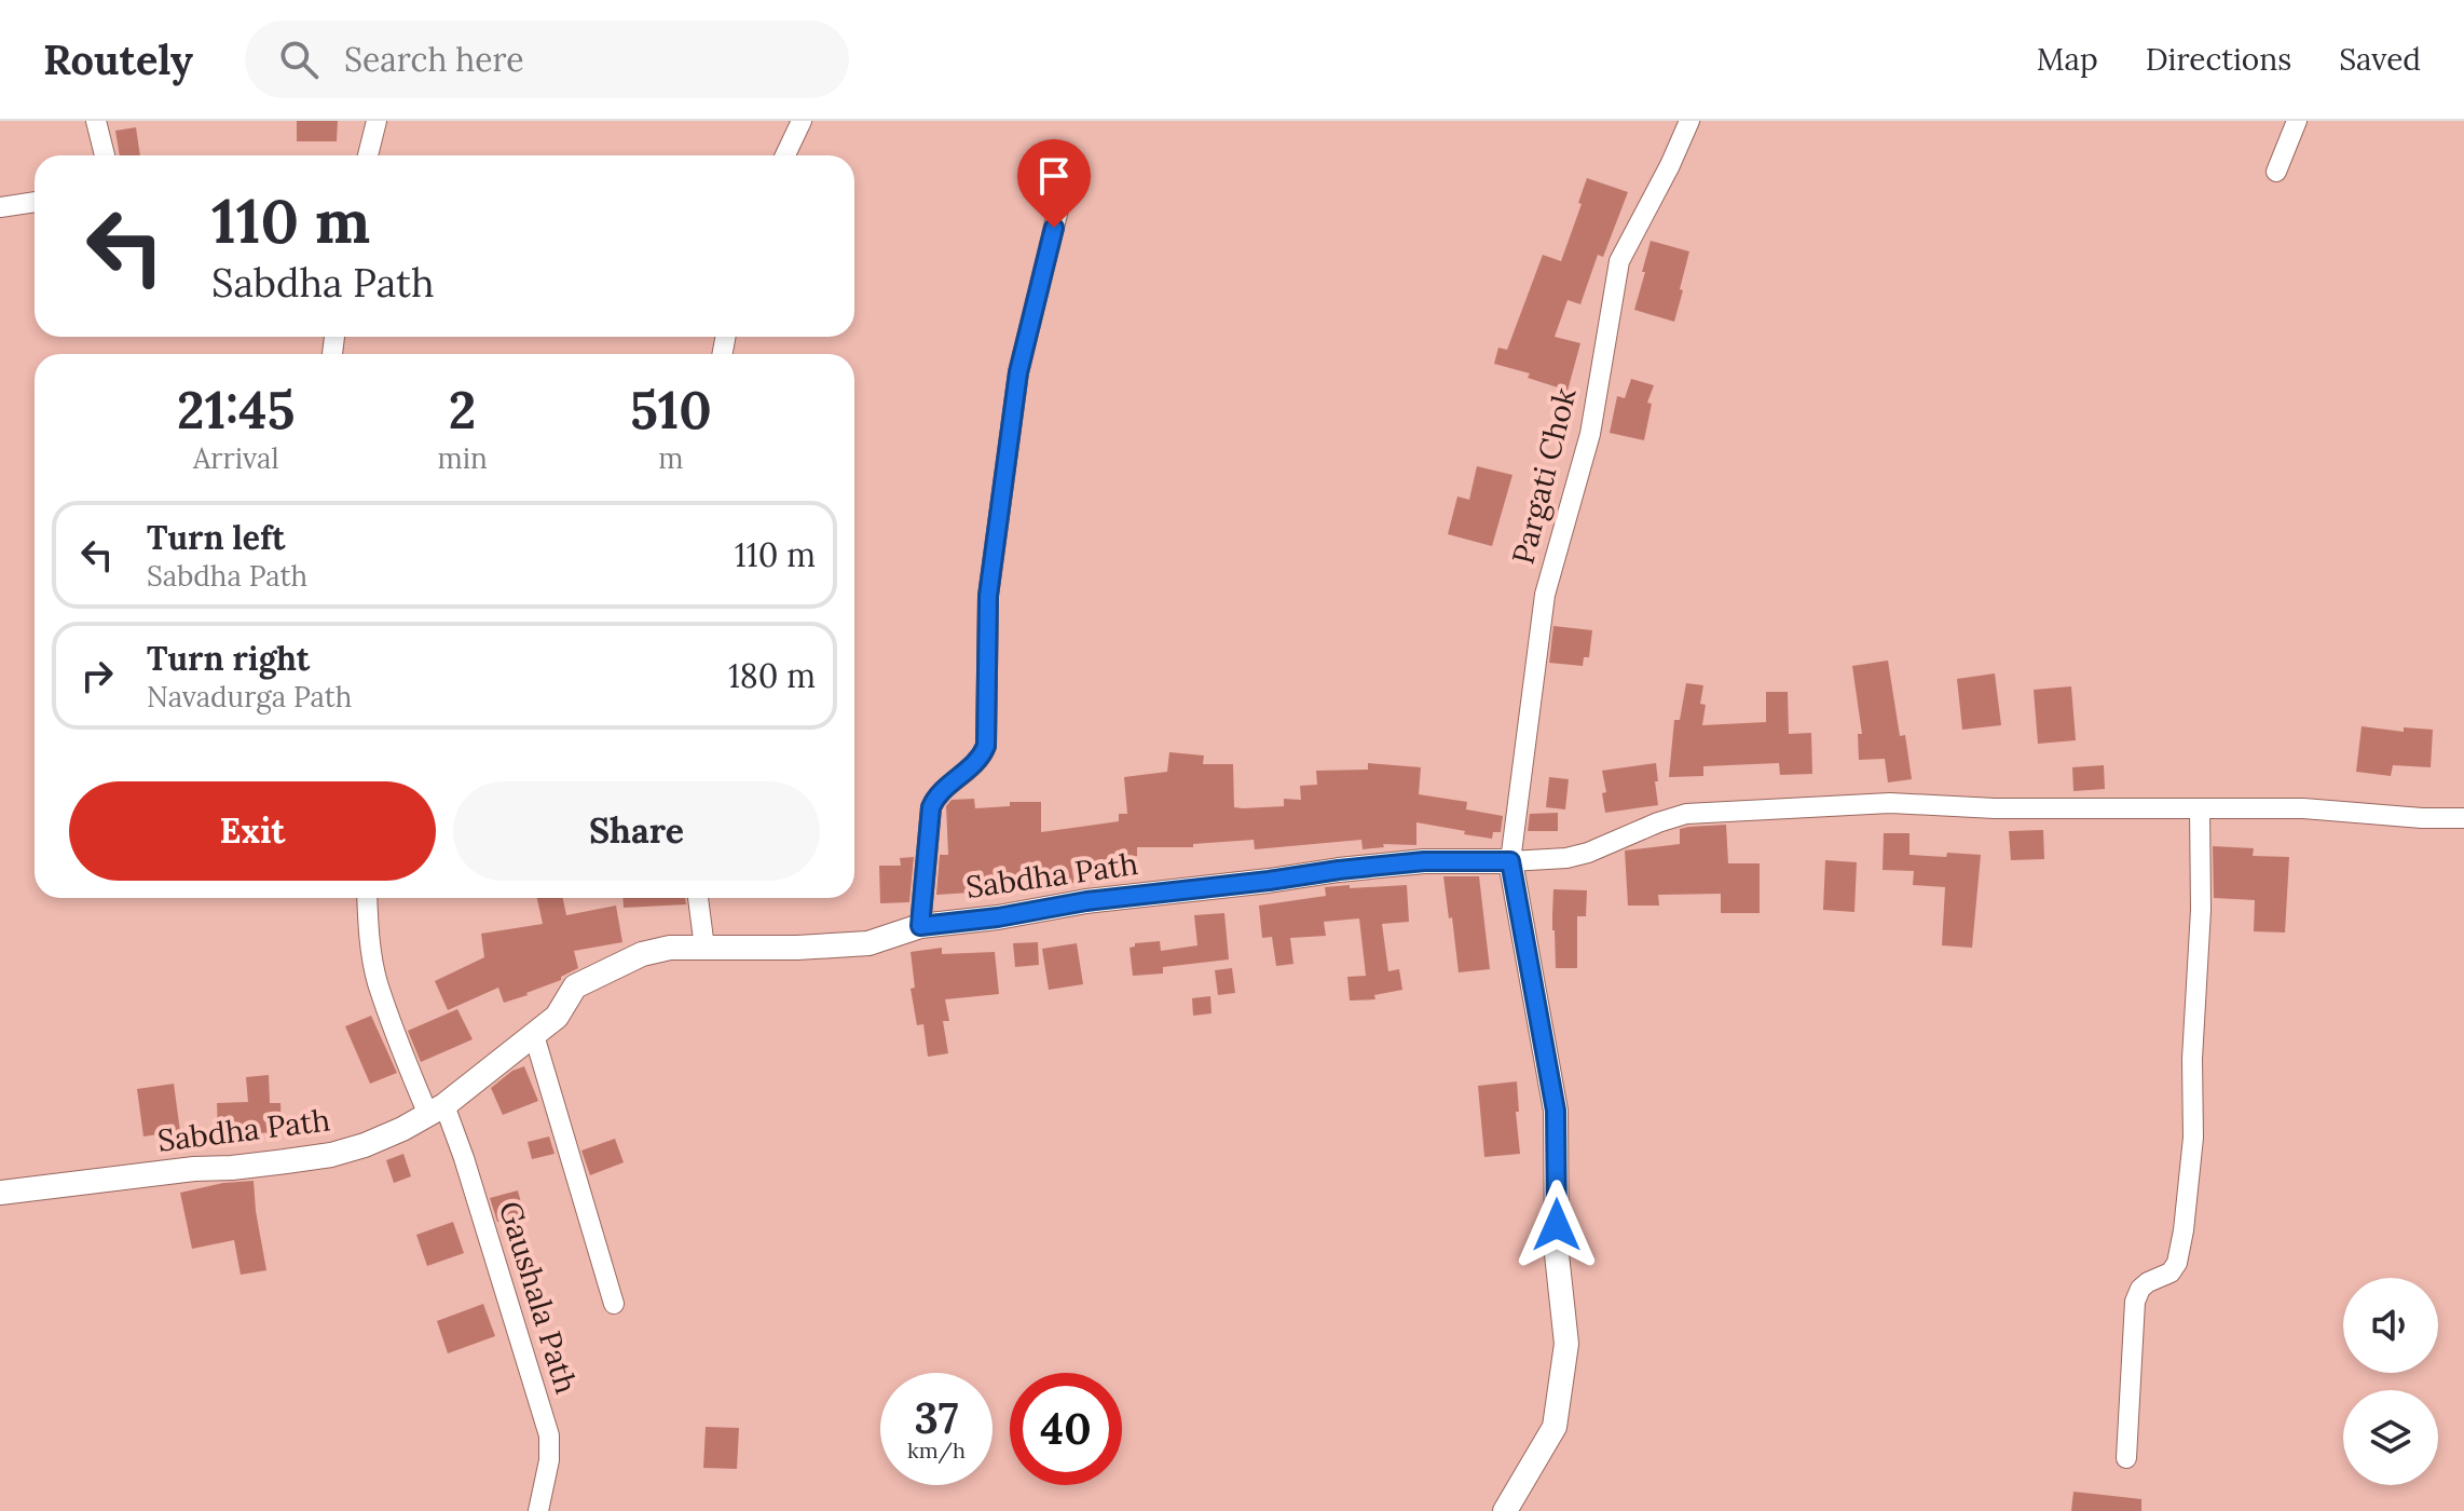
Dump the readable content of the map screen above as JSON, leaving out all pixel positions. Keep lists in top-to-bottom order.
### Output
{
  "streets": {
    "street": ["Pargati Chok", "Sabdha Path", "Gaushala Path"]
  },
  "crossings": [
    ["Pargati Chok", "Sabdha Path"],
    ["Sabdha Path", "Gaushala Path"]
  ],
  "page": {
    "header": "Routely",
    "search": "Search here",
    "nav": ["Map", "Directions", "Saved"],
    "turn": ["110 m", "Sabdha Path"],
    "eta": [
      "21:45",
      "Arrival",
      "2",
      "min",
      "510",
      "m"
    ],
    "list": [
      {
        "name": "Turn left",
        "note": "Sabdha Path",
        "value": "110 m"
      },
      {
        "name": "Turn right",
        "note": "Navadurga Path",
        "value": "180 m"
      }
    ],
    "buttons": ["Exit", "Share"],
    "speed": "37 km/h",
    "limit": "40"
  }
}
